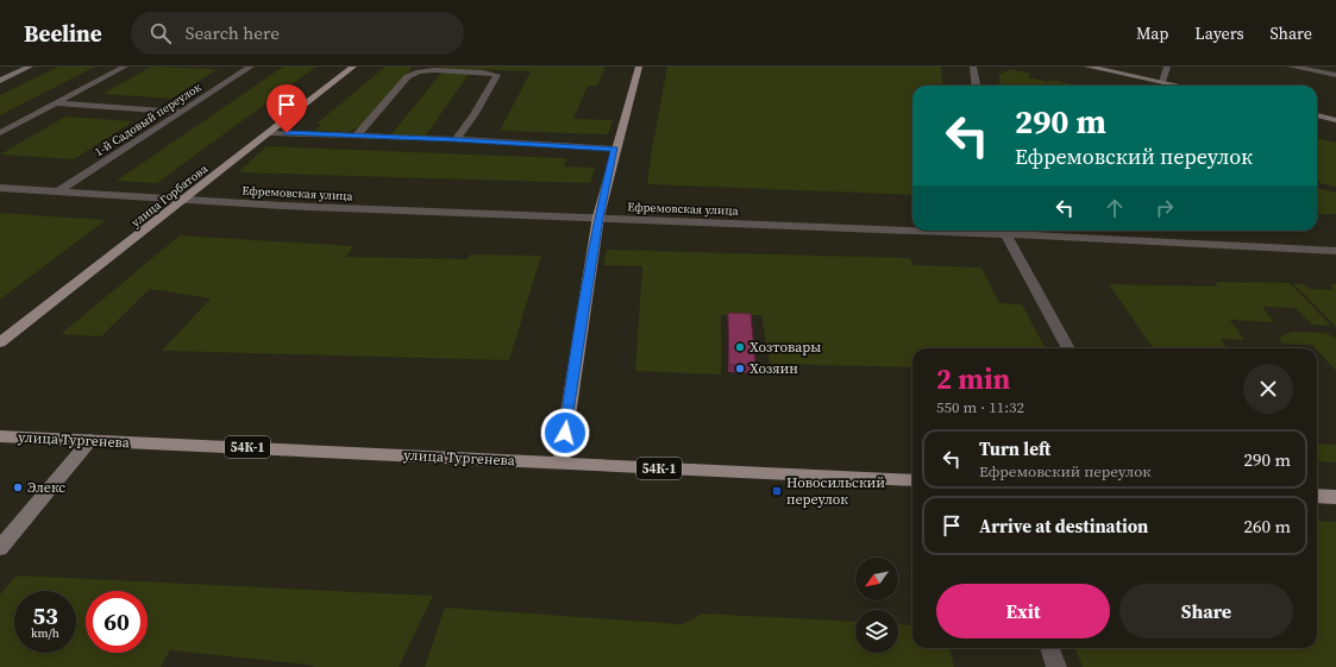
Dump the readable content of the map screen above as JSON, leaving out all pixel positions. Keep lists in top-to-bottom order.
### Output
{
  "streets": {
    "main road": ["улица Горбатова", "улица Тургенева", "54К-1"],
    "street": ["1-й Садовый переулок", "Ефремовская улица"]
  },
  "crossings": [
    ["1-й Садовый переулок", "Ефремовская улица"],
    ["Ефремовская улица", "улица Горбатова"]
  ],
  "places": {
    "other": ["Хозтовары", "Хозяин", "Элекс"],
    "transit": ["Новосильский переулок"]
  },
  "north": "bottom left",
  "page": {
    "header": "Beeline",
    "search": "Search here",
    "nav": ["Map", "Layers", "Share"],
    "turn": ["290 m", "Ефремовский переулок"],
    "heading": ["2 min", "550 m · 11:32"],
    "list": [
      {
        "name": "Turn left",
        "note": "Ефремовский переулок",
        "value": "290 m"
      },
      {
        "name": "Arrive at destination",
        "value": "260 m"
      }
    ],
    "buttons": ["Exit", "Share"],
    "speed": "53 km/h",
    "limit": "60"
  }
}
